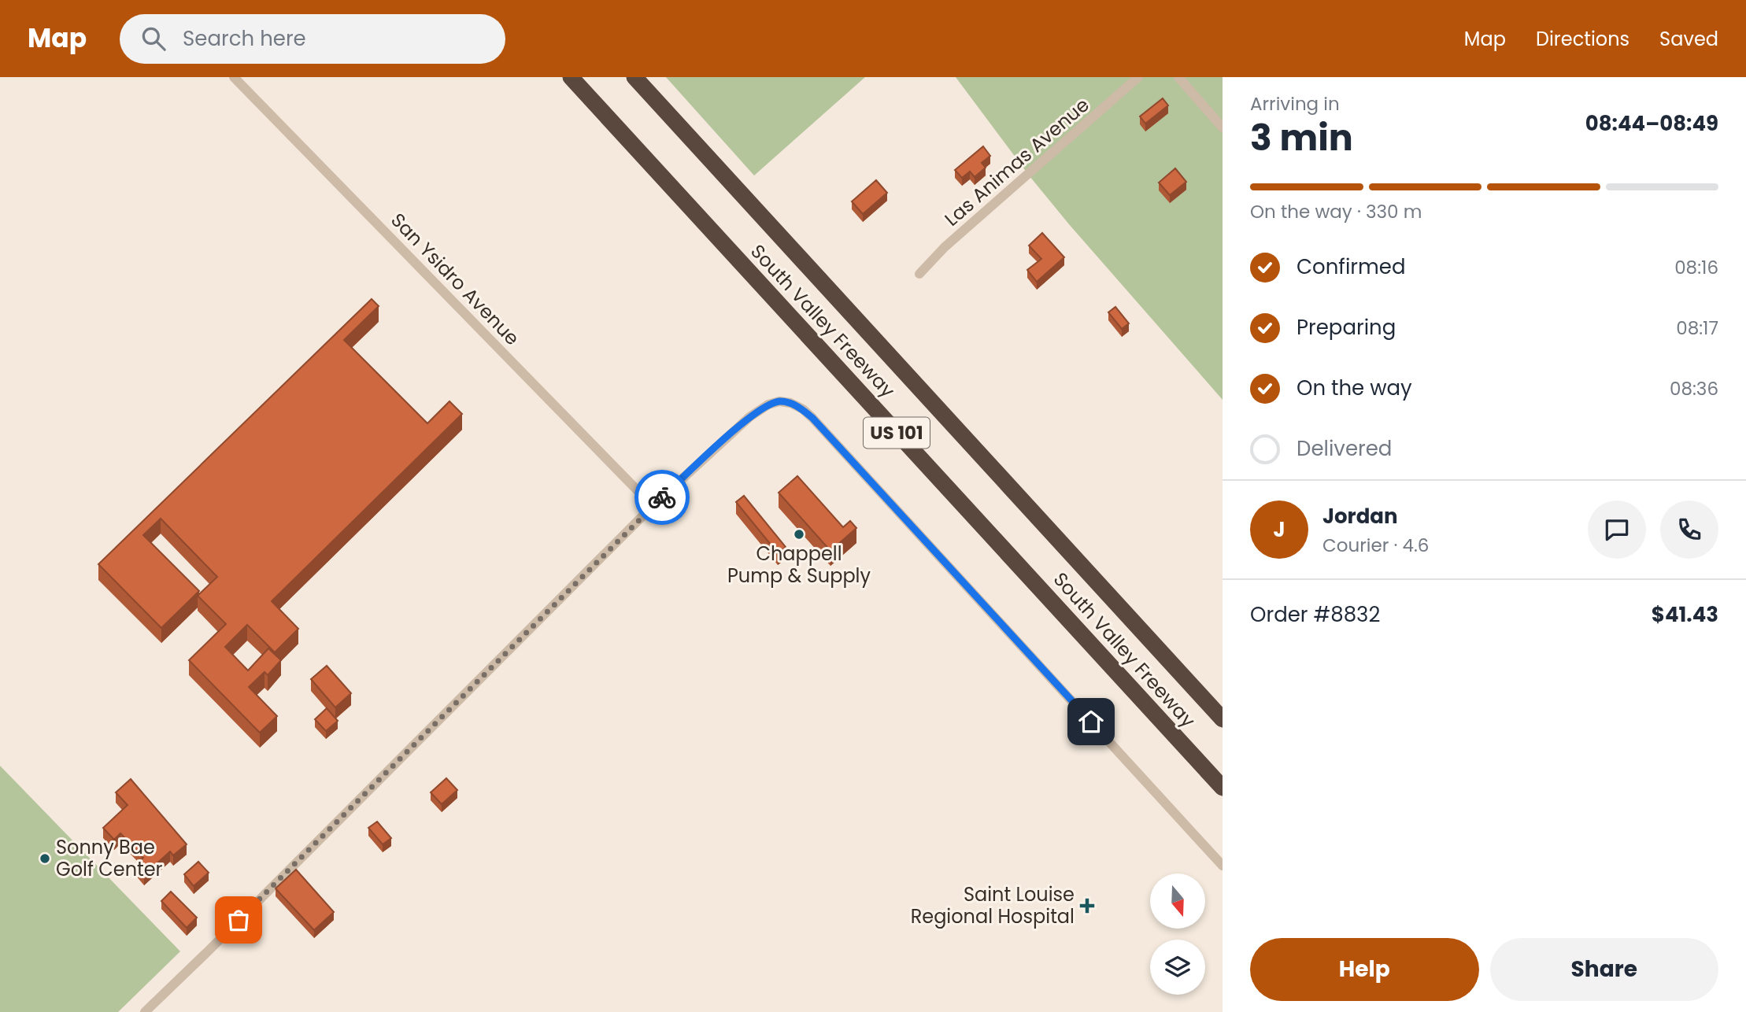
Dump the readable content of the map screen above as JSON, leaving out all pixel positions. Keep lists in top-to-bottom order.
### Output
{
  "streets": {
    "highway": ["South Valley Freeway", "US 101"],
    "street": ["Las Animas Avenue", "San Ysidro Avenue"]
  },
  "places": {
    "other": ["Chappell Pump & Supply", "Sonny Bae Golf Center"],
    "health": ["Saint Louise Regional Hospital"]
  },
  "north": "bottom",
  "page": {
    "header": "Map",
    "search": "Search here",
    "nav": ["Map", "Directions", "Saved"],
    "heading": ["3 min", "Arriving in", "08:44–08:49"],
    "panel": [
      "Jordan",
      "Courier · 4.6",
      "Order #8832",
      "$41.43"
    ],
    "bar": "On the way · 330 m",
    "list": [
      ["Confirmed", "08:16"],
      ["Preparing", "08:17"],
      ["On the way", "08:36"],
      "Delivered"
    ],
    "round": "J",
    "buttons": ["Help", "Share"]
  }
}
